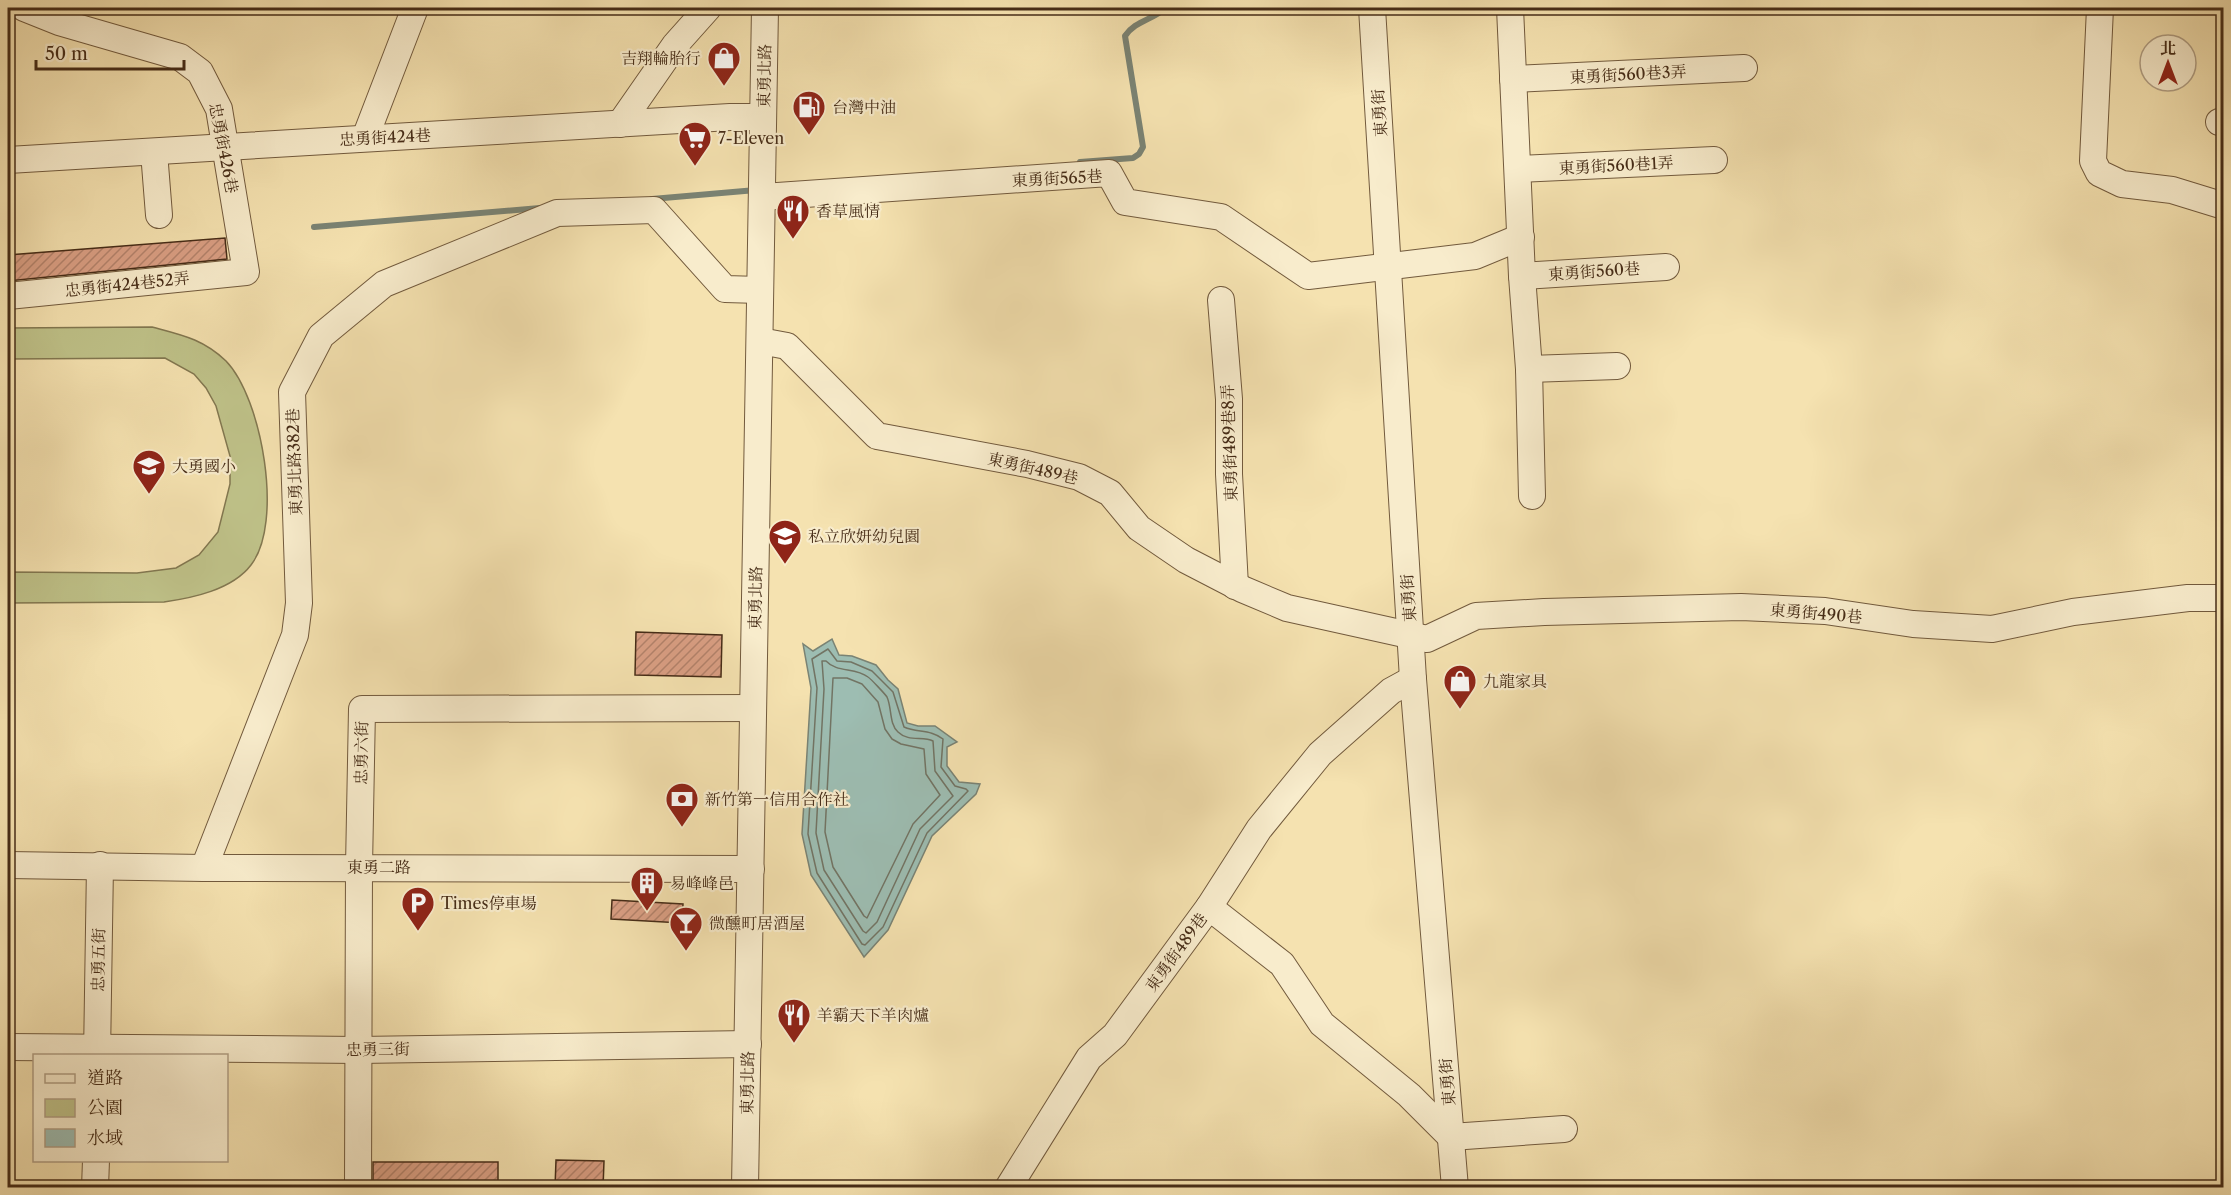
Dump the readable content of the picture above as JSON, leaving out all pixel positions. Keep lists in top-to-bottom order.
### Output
{
  "streets": {
    "street": [
      "東勇街560巷3弄",
      "東勇北路",
      "東勇街",
      "忠勇街424巷",
      "忠勇街426巷",
      "東勇街560巷1弄",
      "東勇街565巷",
      "東勇街560巷",
      "忠勇街424巷52弄",
      "東勇街489巷8弄",
      "東勇北路382巷",
      "東勇街489巷",
      "東勇街490巷",
      "忠勇六街",
      "東勇二路",
      "忠勇五街",
      "忠勇三街"
    ]
  },
  "crossings": [
    ["東勇北路", "忠勇街424巷"],
    ["東勇北路", "東勇街565巷"],
    ["東勇北路", "東勇北路382巷"],
    ["東勇北路", "東勇街489巷"],
    ["東勇北路", "忠勇六街"],
    ["東勇北路", "東勇二路"],
    ["東勇北路", "忠勇三街"],
    ["東勇街", "東勇街565巷"],
    ["東勇街", "東勇街489巷"],
    ["東勇街", "東勇街490巷"],
    ["忠勇街424巷", "忠勇街426巷"],
    ["忠勇街426巷", "忠勇街424巷52弄"],
    ["東勇街489巷8弄", "東勇街489巷"],
    ["東勇北路382巷", "東勇二路"],
    ["東勇街489巷", "東勇街490巷"],
    ["忠勇六街", "東勇二路"],
    ["忠勇六街", "忠勇三街"],
    ["東勇二路", "忠勇五街"],
    ["忠勇五街", "忠勇三街"]
  ],
  "places": {
    "shop": ["吉翔輪胎行", "九龍家具"],
    "fuel station": ["台灣中油"],
    "supermarket": ["7-Eleven"],
    "restaurant": ["香草風情", "羊霸天下羊肉爐"],
    "school or university": ["大勇國小", "私立欣妍幼兒園"],
    "bank": ["新竹第一信用合作社"],
    "building": ["易峰峰邑"],
    "parking": ["Times停車場"],
    "bar": ["微醺町居酒屋"]
  },
  "legend": ["道路", "公園", "水域"],
  "scale_bar": "50 m",
  "north": "top"
}
